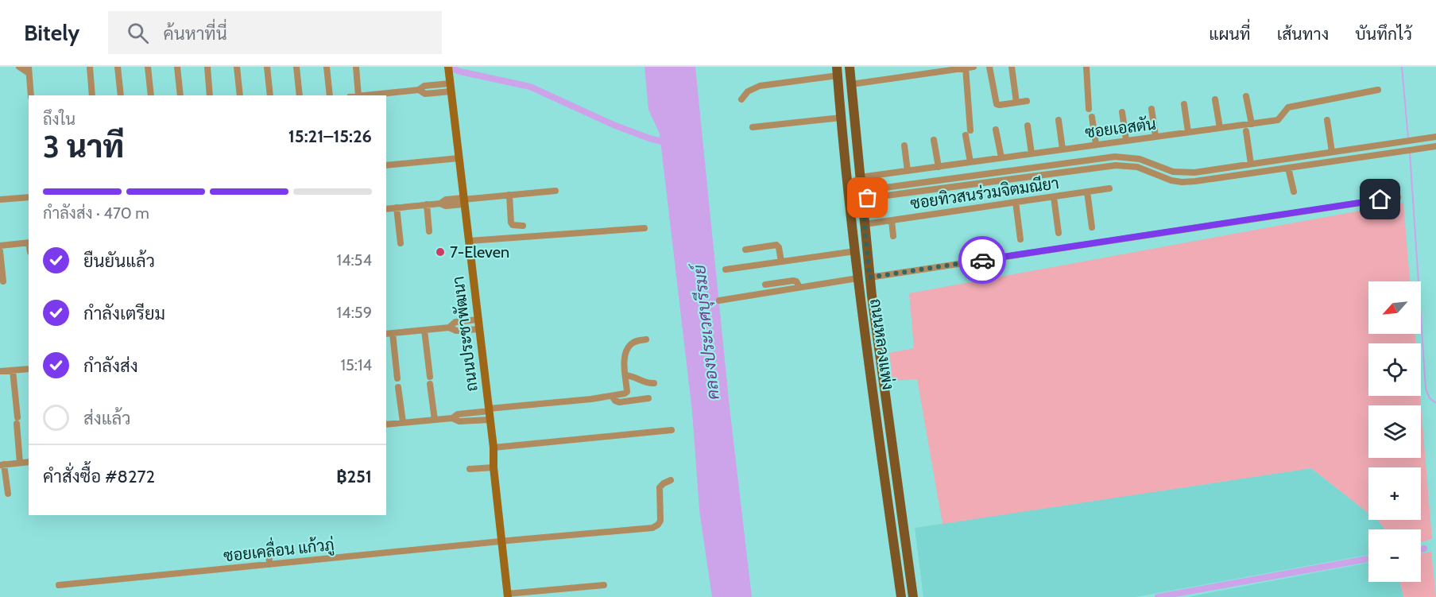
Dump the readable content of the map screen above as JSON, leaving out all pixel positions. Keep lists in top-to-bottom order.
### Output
{
  "streets": {
    "main road": ["ถนนหลวงแพ่ง"],
    "street": [
      "ซอยเอสตัน",
      "ซอยทิวสนร่วมจิตมณียา",
      "ถนนประชาพัฒนา",
      "ซอยเคลื่อน แก้วภู่"
    ]
  },
  "crossings": [
    ["ซอยเอสตัน", "ถนนหลวงแพ่ง"],
    ["ซอยทิวสนร่วมจิตมณียา", "ถนนหลวงแพ่ง"],
    ["ถนนประชาพัฒนา", "ซอยเคลื่อน แก้วภู่"]
  ],
  "water": ["คลองประเวศบุรีรมย์"],
  "places": ["7-Eleven"],
  "north": "bottom left",
  "page": {
    "header": "Bitely",
    "search": "ค้นหาที่นี่",
    "nav": ["แผนที่", "เส้นทาง", "บันทึกไว้"],
    "heading": ["3 นาที", "ถึงใน", "15:21–15:26"],
    "panel": ["คำสั่งซื้อ #8272", "฿251"],
    "bar": "กำลังส่ง · 470 m",
    "list": [
      ["ยืนยันแล้ว", "14:54"],
      ["กำลังเตรียม", "14:59"],
      ["กำลังส่ง", "15:14"],
      "ส่งแล้ว"
    ],
    "map_buttons": ["+", "−"]
  }
}
